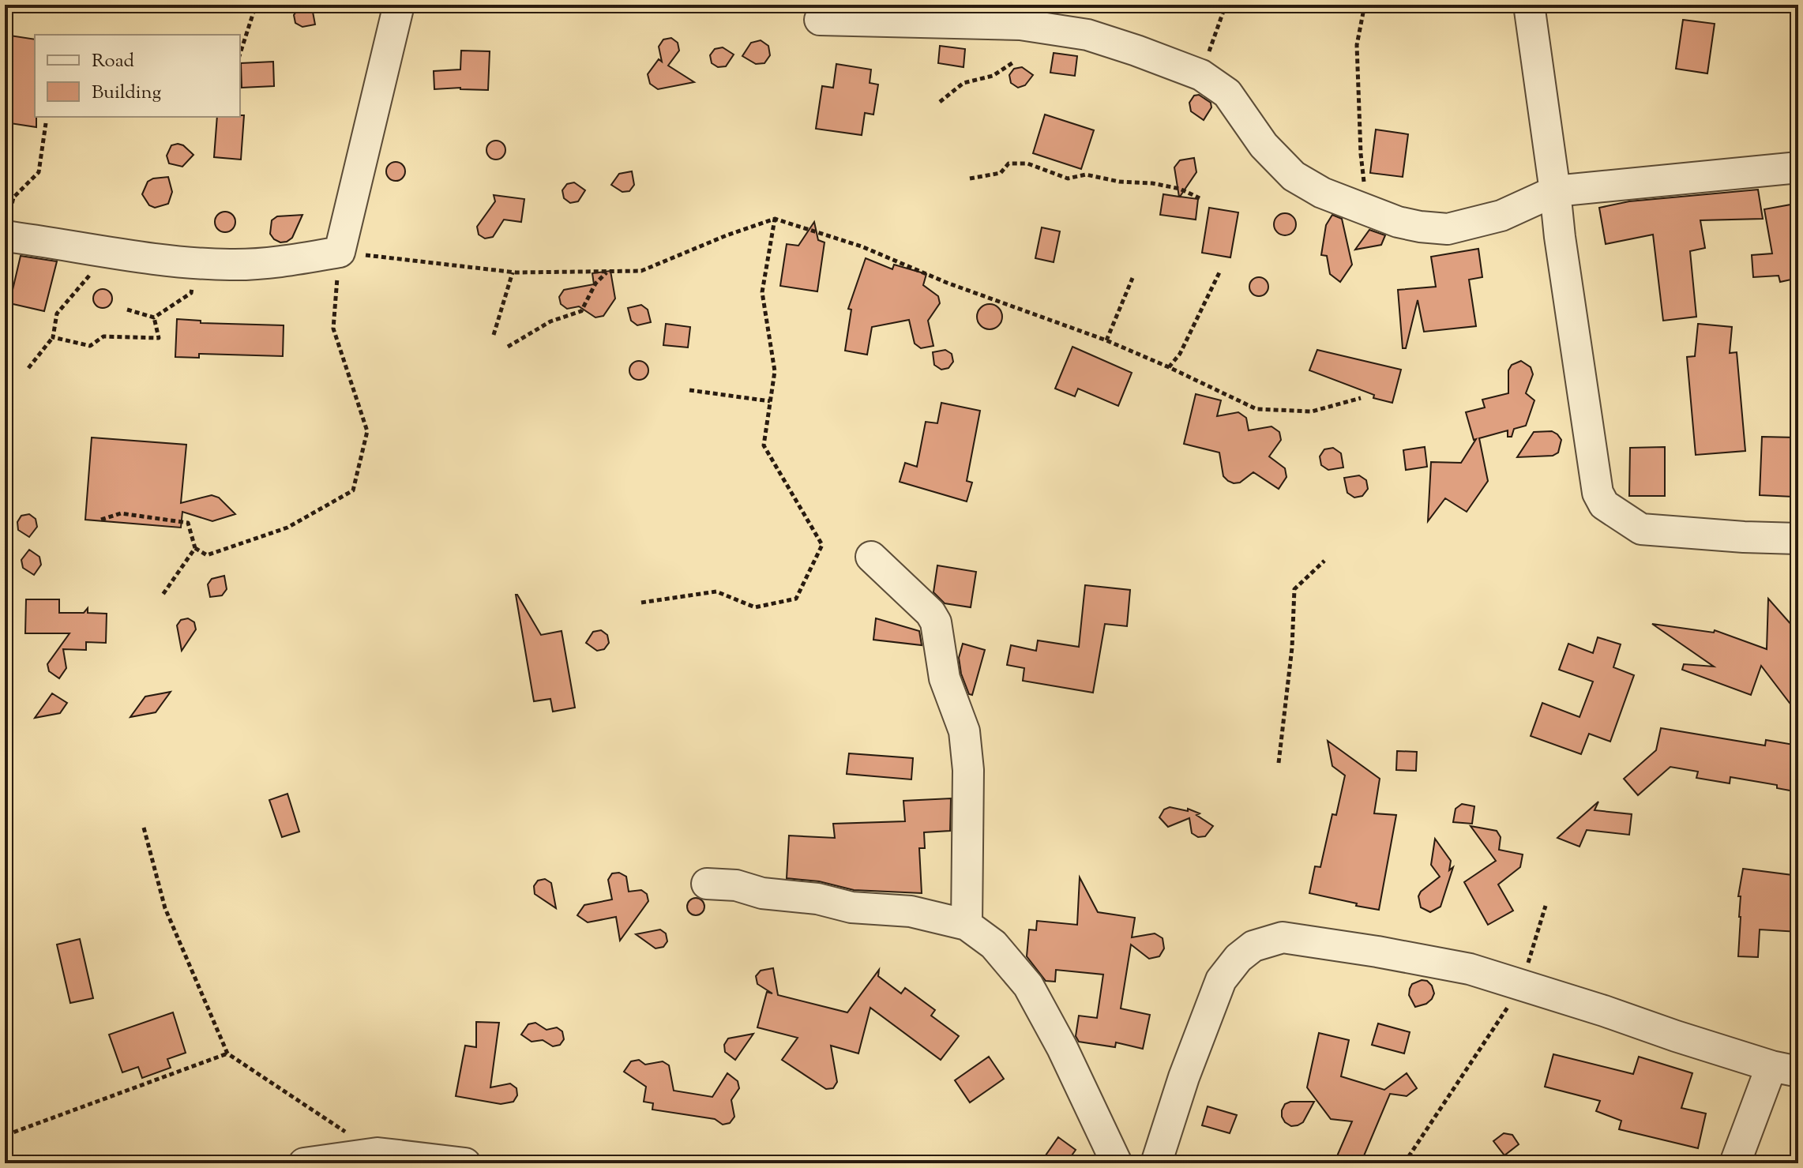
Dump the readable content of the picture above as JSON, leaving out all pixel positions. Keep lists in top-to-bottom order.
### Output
{
  "legend": ["Road", "Building"]
}
